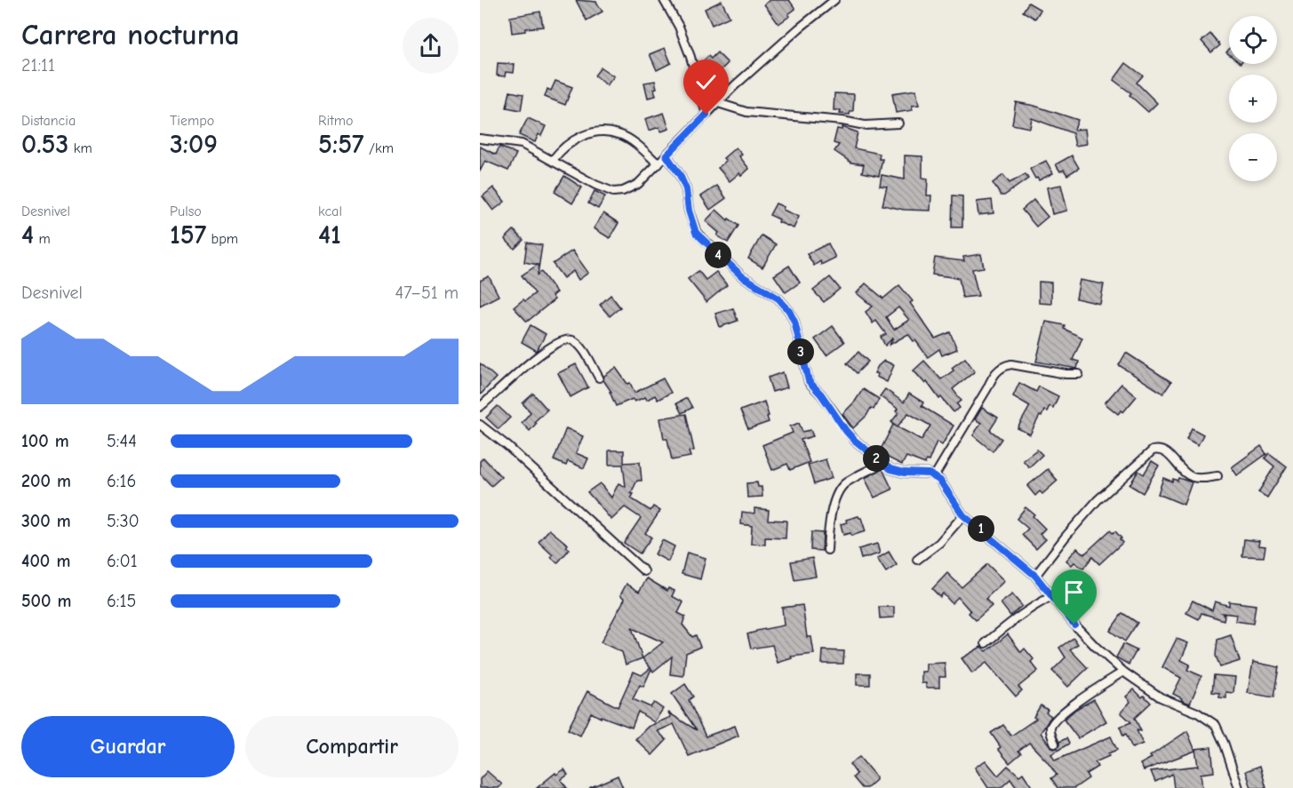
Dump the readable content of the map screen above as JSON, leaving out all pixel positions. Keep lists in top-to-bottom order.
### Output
{
  "page": {
    "heading": ["Carrera nocturna", "21:11"],
    "map_buttons": ["+", "−"],
    "stats": [
      ["Distancia", "0.53 km"],
      ["Tiempo", "3:09"],
      ["Ritmo", "5:57 /km"],
      ["Desnivel", "4 m"],
      ["Pulso", "157 bpm"],
      ["kcal", "41"]
    ],
    "pins": [
      "4",
      "3",
      "2",
      "1"
    ],
    "chart": ["Desnivel", "47–51 m"],
    "list": [
      {
        "name": "100 m",
        "note": "5:44"
      },
      {
        "name": "200 m",
        "note": "6:16"
      },
      {
        "name": "300 m",
        "note": "5:30"
      },
      {
        "name": "400 m",
        "note": "6:01"
      },
      {
        "name": "500 m",
        "note": "6:15"
      }
    ],
    "buttons": ["Guardar", "Compartir"]
  }
}
